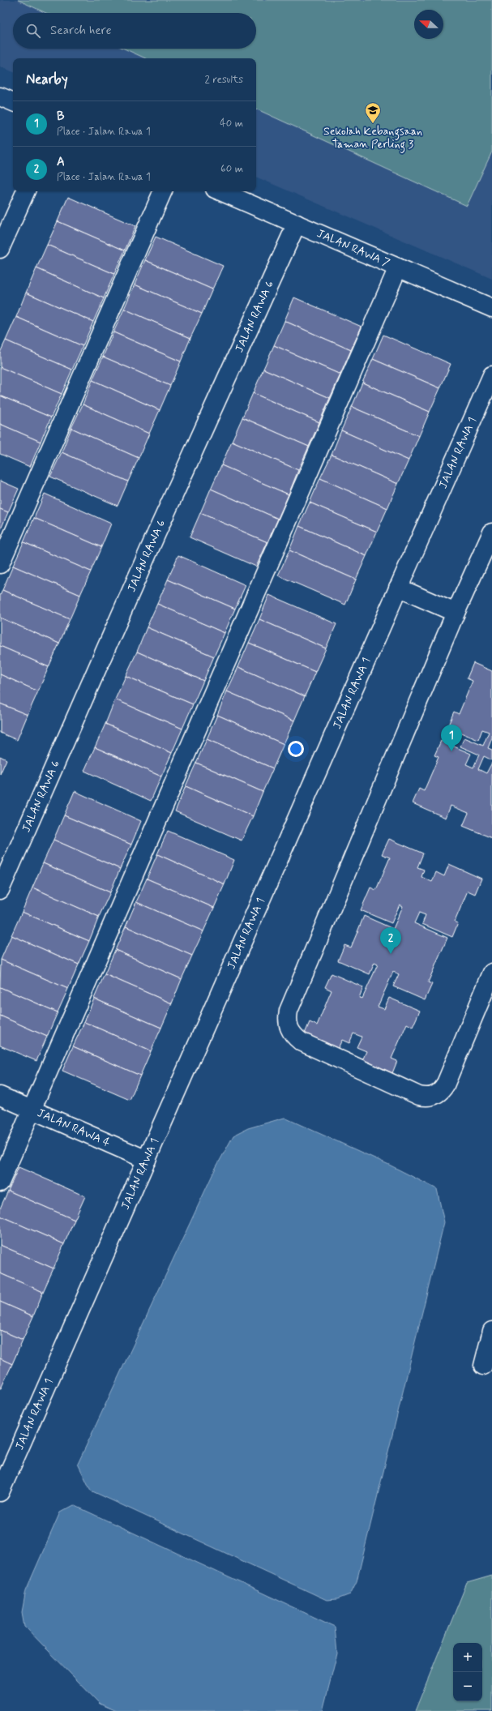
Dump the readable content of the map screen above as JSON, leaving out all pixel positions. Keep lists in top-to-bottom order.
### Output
{
  "streets": {
    "street": [
      "JALAN RAWA 7",
      "JALAN RAWA 6",
      "JALAN RAWA 1",
      "JALAN RAWA 4"
    ]
  },
  "crossings": [
    ["JALAN RAWA 7", "JALAN RAWA 6"],
    ["JALAN RAWA 1", "JALAN RAWA 4"]
  ],
  "places": {
    "school or university": ["Sekolah Kebangsaan Taman Perling 3"]
  },
  "north": "left",
  "page": {
    "search": "Search here",
    "heading": ["Nearby", "2 results"],
    "list": [
      {
        "mark": "1",
        "name": "B",
        "note": "Place · Jalan Rawa 1",
        "value": "40 m"
      },
      {
        "mark": "2",
        "name": "A",
        "note": "Place · Jalan Rawa 1",
        "value": "60 m"
      }
    ],
    "pins": ["1", "2"],
    "map_buttons": ["+", "−"]
  }
}
